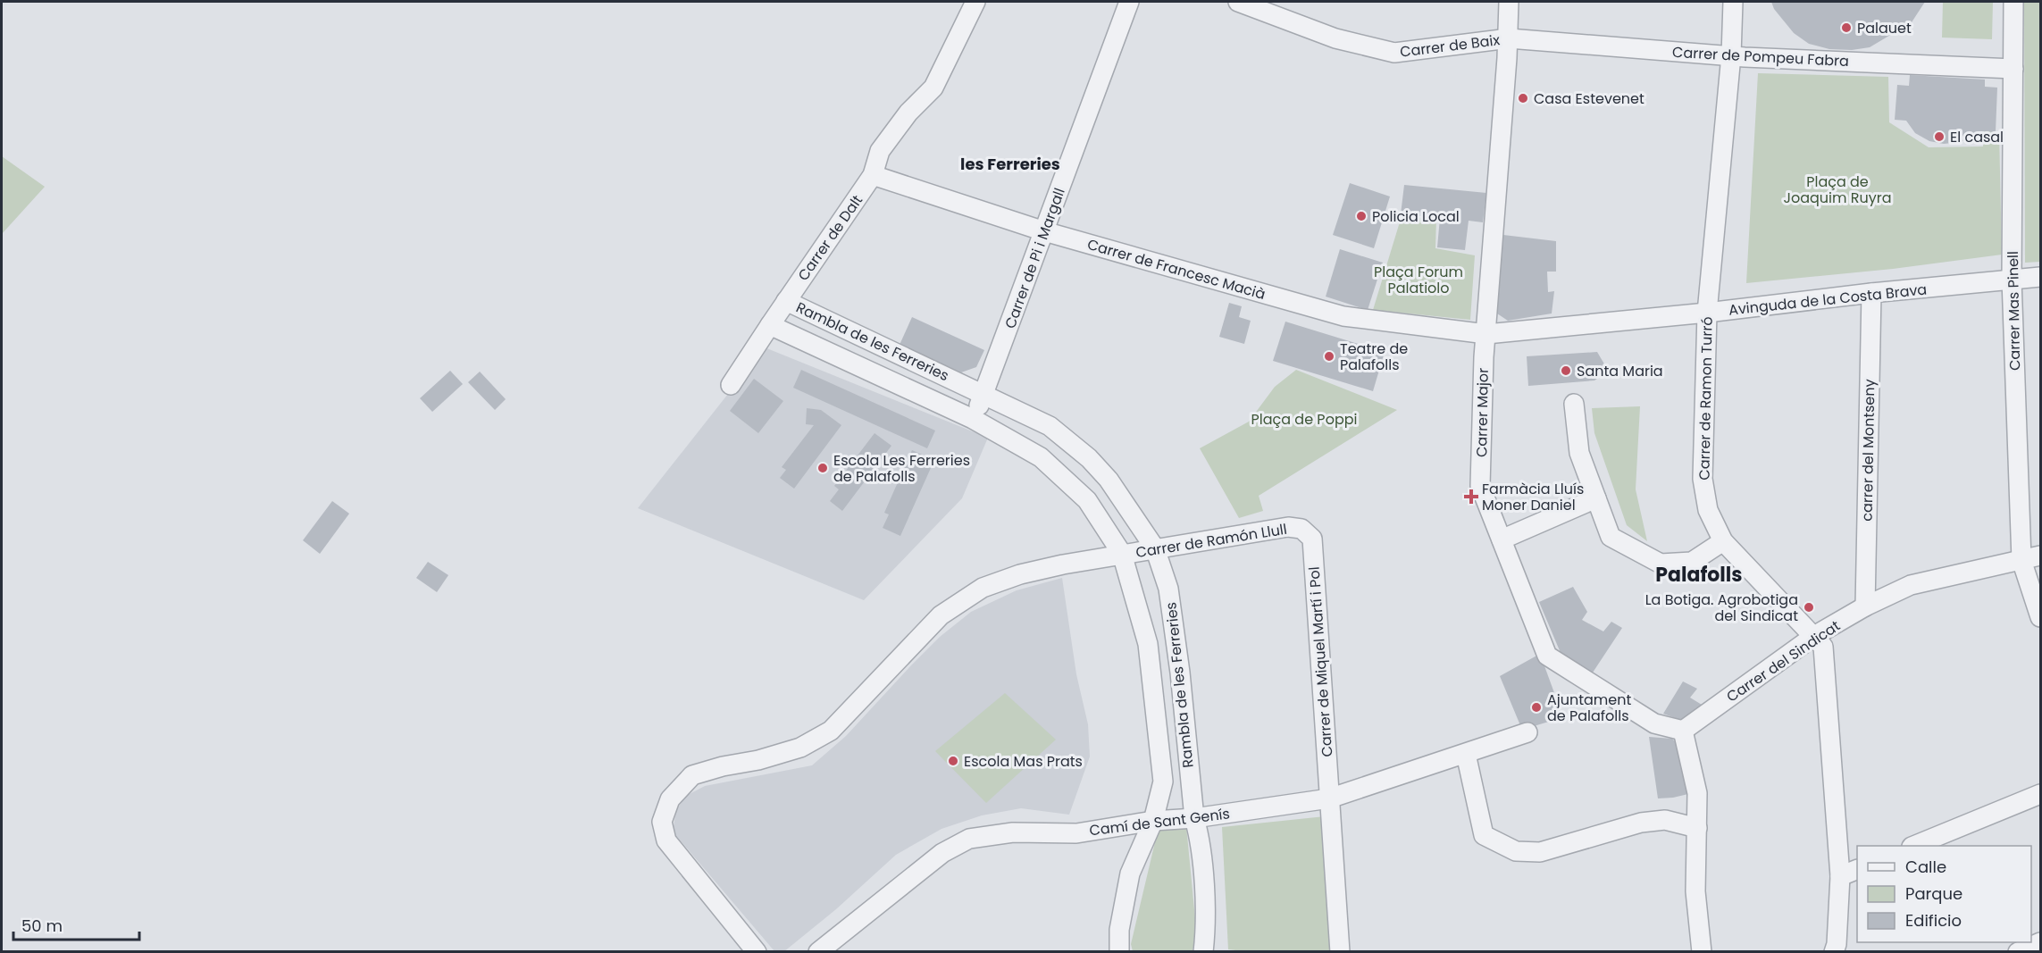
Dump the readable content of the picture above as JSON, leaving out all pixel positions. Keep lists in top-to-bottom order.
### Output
{
  "streets": {
    "street": [
      "Carrer de Baix",
      "Carrer de Pompeu Fabra",
      "Carrer de Dalt",
      "Carrer de Pi i Margall",
      "Carrer de Francesc Macià",
      "Avinguda de la Costa Brava",
      "Carrer Mas Pinell",
      "Rambla de les Ferreries",
      "Carrer de Ramon Turró",
      "Carrer Major",
      "carrer del Montseny",
      "Carrer de Ramón Llull",
      "Carrer del Sindicat",
      "Carrer de Miquel Martí i Pol",
      "Camí de Sant Genís"
    ]
  },
  "crossings": [
    ["Carrer de Baix", "Carrer de Pompeu Fabra"],
    ["Carrer de Baix", "Carrer Major"],
    ["Carrer de Pompeu Fabra", "Carrer Mas Pinell"],
    ["Carrer de Pompeu Fabra", "Carrer de Ramon Turró"],
    ["Carrer de Pompeu Fabra", "Carrer Major"],
    ["Carrer de Dalt", "Carrer de Francesc Macià"],
    ["Carrer de Dalt", "Rambla de les Ferreries"],
    ["Carrer de Pi i Margall", "Carrer de Francesc Macià"],
    ["Carrer de Pi i Margall", "Rambla de les Ferreries"],
    ["Carrer de Francesc Macià", "Avinguda de la Costa Brava"],
    ["Carrer de Francesc Macià", "Carrer Major"],
    ["Avinguda de la Costa Brava", "Carrer Mas Pinell"],
    ["Avinguda de la Costa Brava", "Carrer de Ramon Turró"],
    ["Avinguda de la Costa Brava", "Carrer Major"],
    ["Avinguda de la Costa Brava", "carrer del Montseny"],
    ["Carrer Mas Pinell", "Carrer del Sindicat"],
    ["Rambla de les Ferreries", "Carrer de Ramón Llull"],
    ["Rambla de les Ferreries", "Camí de Sant Genís"],
    ["Carrer de Ramon Turró", "Carrer del Sindicat"],
    ["Carrer Major", "Carrer del Sindicat"],
    ["carrer del Montseny", "Carrer del Sindicat"],
    ["Carrer de Ramón Llull", "Carrer de Miquel Martí i Pol"],
    ["Carrer de Miquel Martí i Pol", "Camí de Sant Genís"]
  ],
  "districts": ["les Ferreries", "Palafolls"],
  "parks": ["Plaça de Joaquim Ruyra", "Plaça Forum Palatiolo", "Plaça de Poppi"],
  "places": {
    "other": [
      "Palauet",
      "Casa Estevenet",
      "El casal",
      "Policia Local",
      "Teatre de Palafolls",
      "Santa Maria",
      "Escola Les Ferreries de Palafolls",
      "La Botiga. Agrobotiga del Sindicat",
      "Ajuntament de Palafolls",
      "Escola Mas Prats"
    ],
    "health": ["Farmàcia Lluís Moner Daniel"]
  },
  "legend": ["Calle", "Parque", "Edificio"],
  "scale_bar": "50 m"
}
